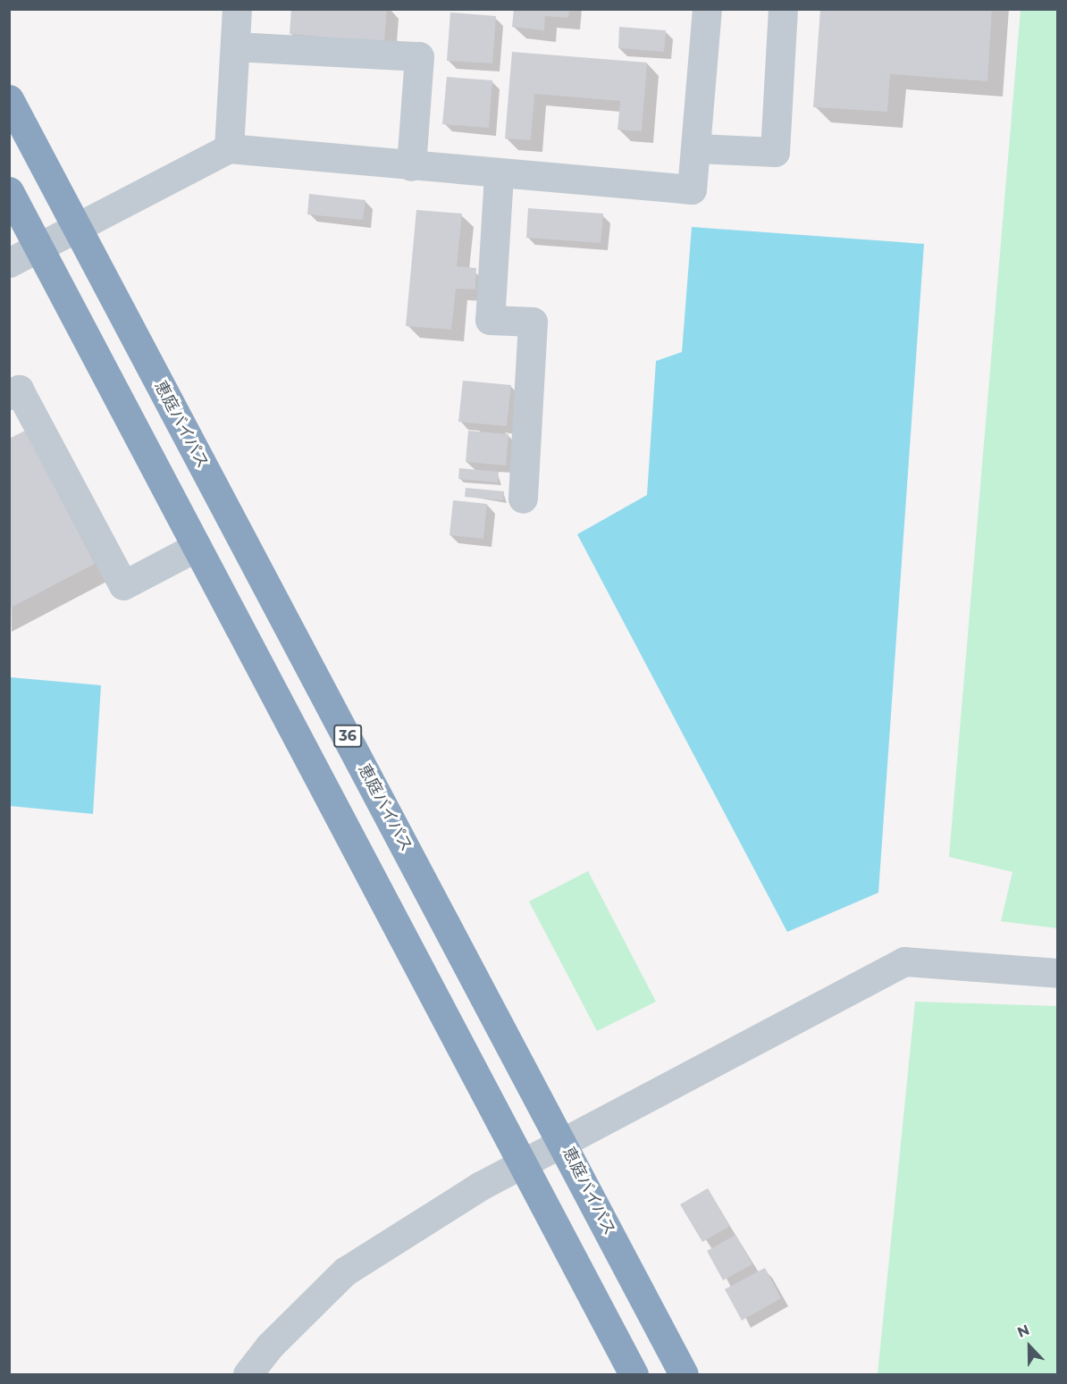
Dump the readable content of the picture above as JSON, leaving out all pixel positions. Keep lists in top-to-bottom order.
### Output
{
  "streets": {
    "highway": ["恵庭バイパス", "36"]
  },
  "north": "top"
}
